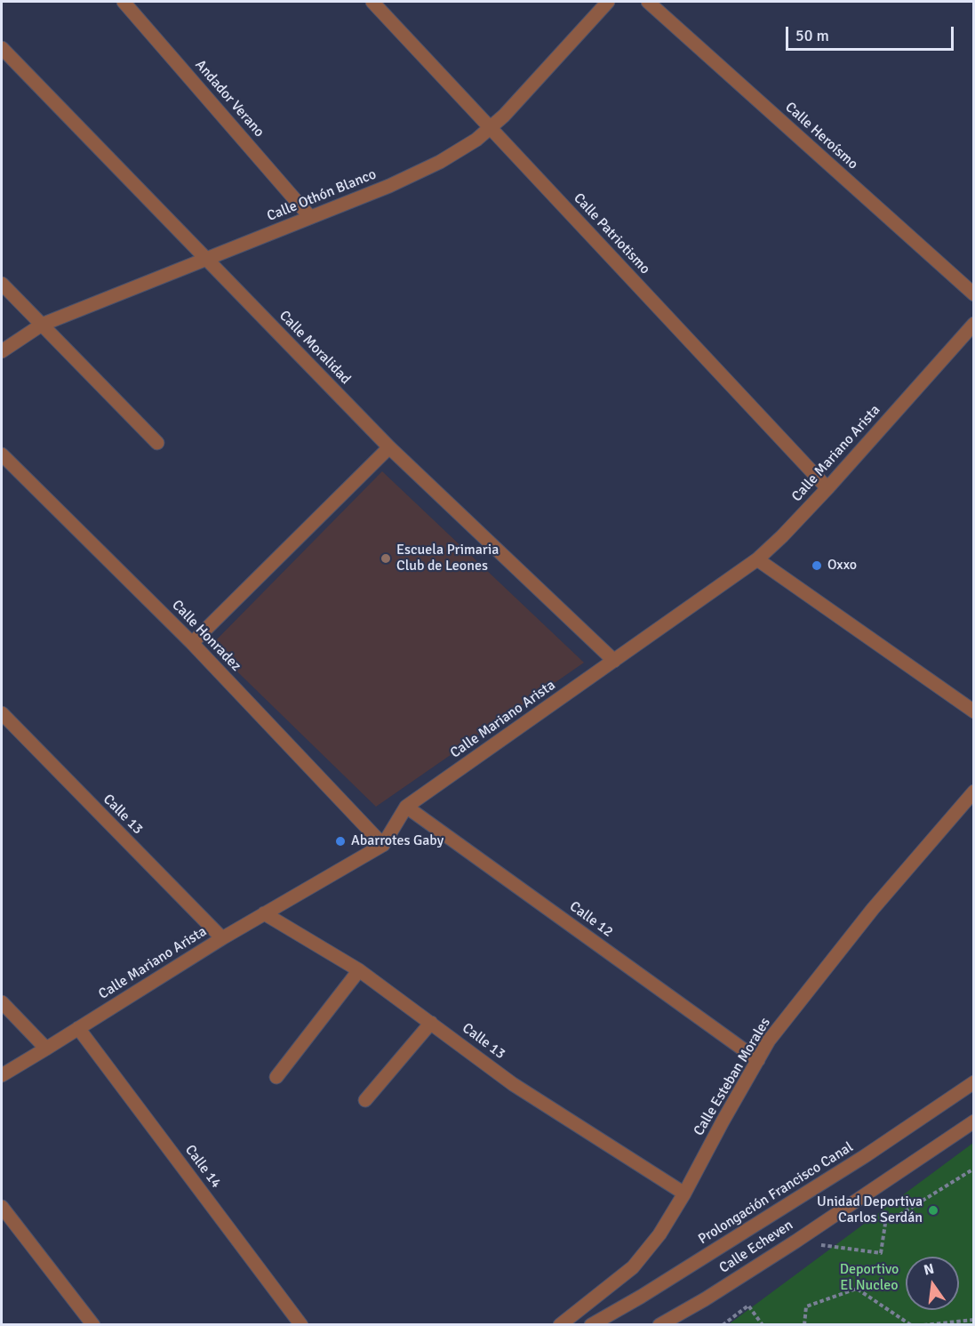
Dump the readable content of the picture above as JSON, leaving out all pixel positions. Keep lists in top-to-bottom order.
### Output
{
  "streets": {
    "street": [
      "Andador Verano",
      "Calle Heroísmo",
      "Calle Othón Blanco",
      "Calle Patriotismo",
      "Calle Moralidad",
      "Calle Mariano Arista",
      "Calle Honradez",
      "Calle 13",
      "Calle 12",
      "Calle Esteban Morales",
      "Calle 14",
      "Prolongación Francisco Canal",
      "Calle Echeven"
    ]
  },
  "crossings": [
    ["Andador Verano", "Calle Othón Blanco"],
    ["Calle Othón Blanco", "Calle Patriotismo"],
    ["Calle Othón Blanco", "Calle Moralidad"],
    ["Calle Patriotismo", "Calle Mariano Arista"],
    ["Calle Moralidad", "Calle Mariano Arista"],
    ["Calle Mariano Arista", "Calle Honradez"],
    ["Calle Mariano Arista", "Calle 13"],
    ["Calle Mariano Arista", "Calle 12"],
    ["Calle Mariano Arista", "Calle 14"],
    ["Calle 13", "Calle Esteban Morales"],
    ["Calle 12", "Calle Esteban Morales"]
  ],
  "parks": ["Deportivo El Nucleo"],
  "places": [
    "Escuela Primaria Club de Leones",
    "Oxxo",
    "Abarrotes Gaby",
    "Unidad Deportiva Carlos Serdán"
  ],
  "scale_bar": "50 m",
  "north": "top"
}
